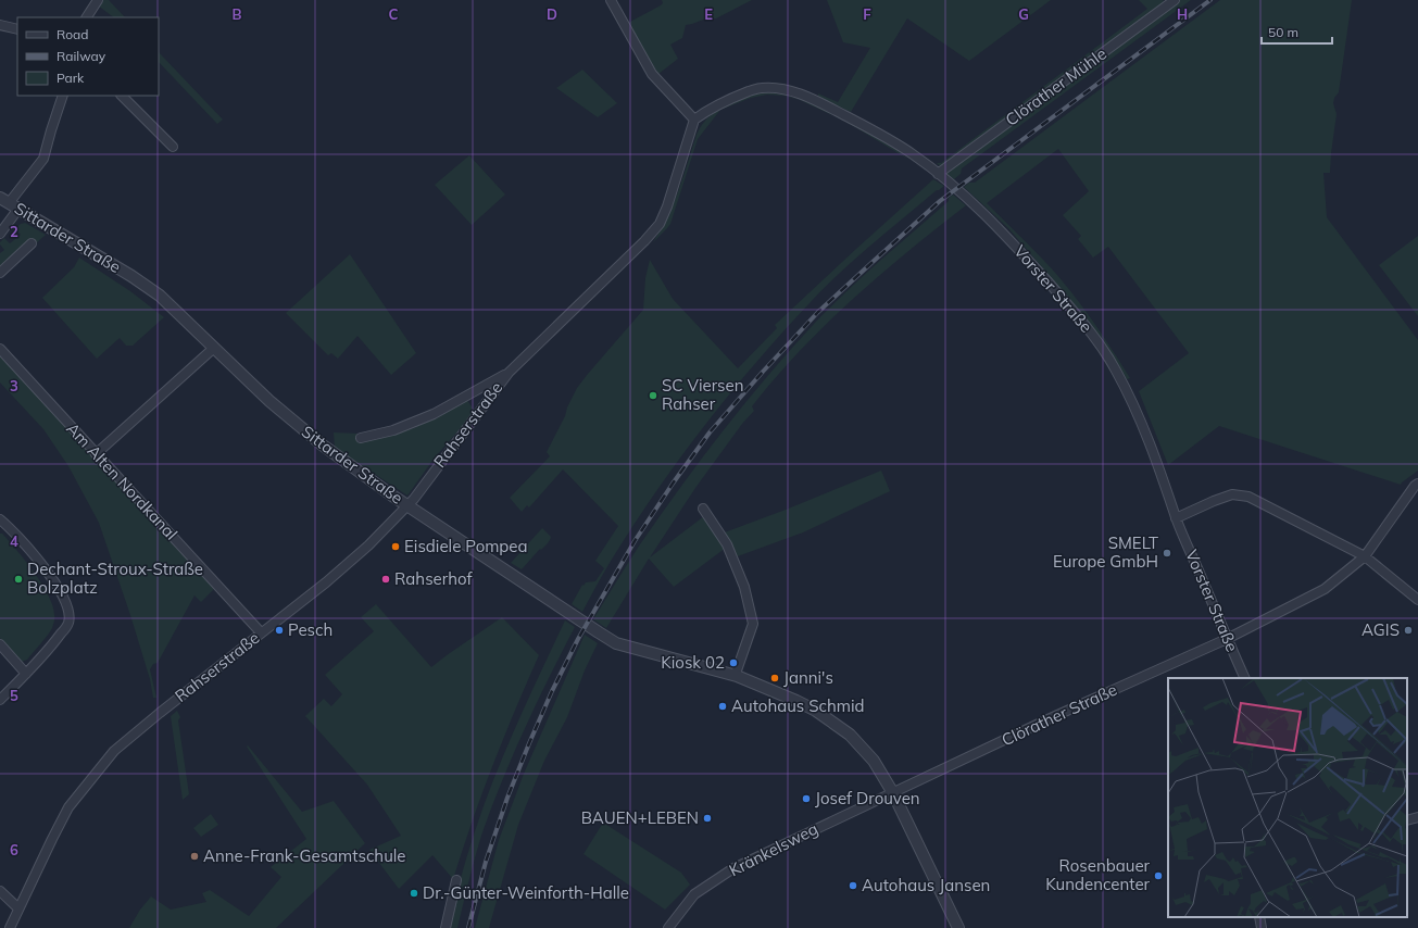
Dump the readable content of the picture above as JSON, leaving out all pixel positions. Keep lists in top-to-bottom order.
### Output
{
  "streets": {
    "street": [
      "Clörather Mühle",
      "Sittarder Straße",
      "Vorster Straße",
      "Rahserstraße",
      "Am Alten Nordkanal",
      "Clörather Straße",
      "Kränkelsweg"
    ]
  },
  "crossings": [
    ["Clörather Mühle", "Vorster Straße"],
    ["Sittarder Straße", "Rahserstraße"],
    ["Sittarder Straße", "Clörather Straße"],
    ["Sittarder Straße", "Kränkelsweg"],
    ["Vorster Straße", "Rahserstraße"],
    ["Vorster Straße", "Clörather Straße"],
    ["Rahserstraße", "Am Alten Nordkanal"],
    ["Clörather Straße", "Kränkelsweg"]
  ],
  "places": [
    "SC Viersen Rahser",
    "Eisdiele Pompea",
    "SMELT Europe GmbH",
    "Dechant-Stroux-Straße Bolzplatz",
    "Rahserhof",
    "Pesch",
    "AGIS",
    "Kiosk 02",
    "Janni's",
    "Autohaus Schmid",
    "Josef Drouven",
    "BAUEN+LEBEN",
    "Anne-Frank-Gesamtschule",
    "Rosenbauer Kundencenter",
    "Autohaus Jansen",
    "Dr.-Günter-Weinforth-Halle"
  ],
  "legend": ["Road", "Railway", "Park"],
  "scale_bar": "50 m",
  "grid": {
    "columns": [
      "B",
      "C",
      "D",
      "E",
      "F",
      "G",
      "H"
    ],
    "rows": [
      "2",
      "3",
      "4",
      "5",
      "6"
    ]
  }
}
